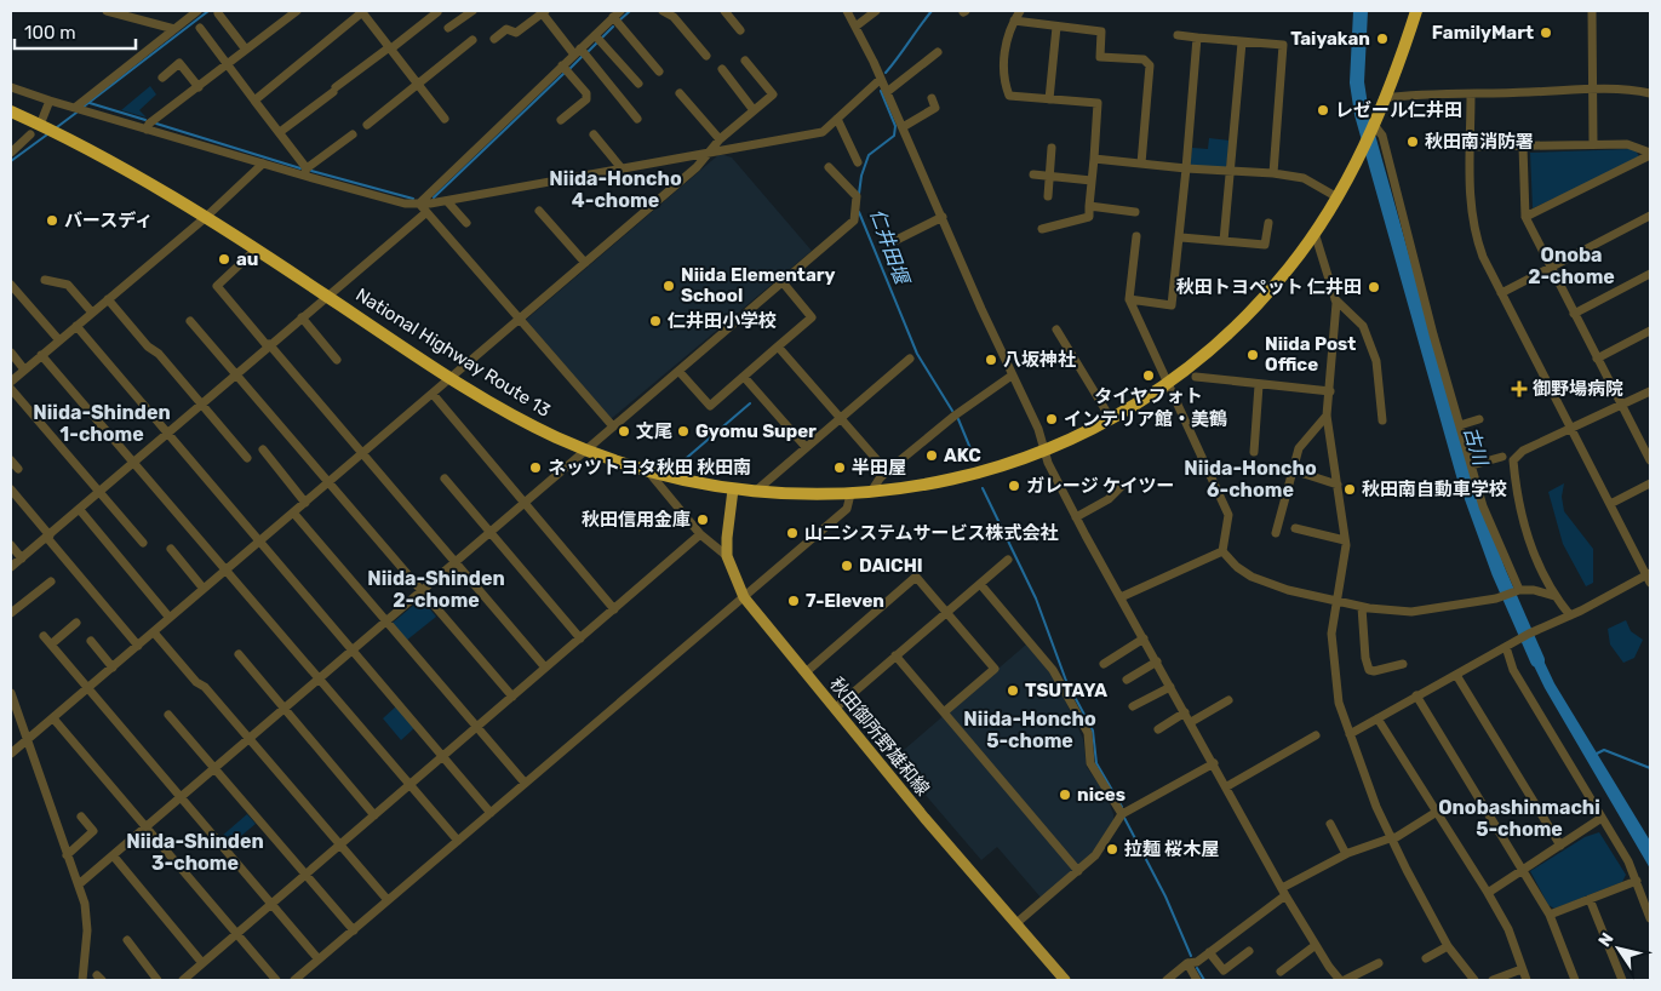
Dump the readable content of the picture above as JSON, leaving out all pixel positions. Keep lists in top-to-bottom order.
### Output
{
  "streets": {
    "highway": ["National Highway Route 13"],
    "main road": ["秋田御所野雄和線"]
  },
  "crossings": [
    ["National Highway Route 13", "秋田御所野雄和線"]
  ],
  "districts": [
    "Niida-Honcho 4-chome",
    "Onoba 2-chome",
    "Niida-Shinden 1-chome",
    "Niida-Honcho 6-chome",
    "Niida-Shinden 2-chome",
    "Niida-Honcho 5-chome",
    "Onobashinmachi 5-chome",
    "Niida-Shinden 3-chome"
  ],
  "water": ["仁井田堰", "古川"],
  "places": {
    "other": [
      "FamilyMart",
      "Taiyakan",
      "レゼール仁井田",
      "秋田南消防署",
      "バースディ",
      "au",
      "Niida Elementary School",
      "秋田トヨペット 仁井田",
      "仁井田小学校",
      "Niida Post Office",
      "八坂神社",
      "タイヤフォト",
      "インテリア館・美鶴",
      "文尾",
      "Gyomu Super",
      "AKC",
      "ネッツトヨタ秋田 秋田南",
      "半田屋",
      "ガレージ ケイツー",
      "秋田南自動車学校",
      "秋田信用金庫",
      "山二システムサービス株式会社",
      "DAICHI",
      "7-Eleven",
      "TSUTAYA",
      "nices",
      "拉麺 桜木屋"
    ],
    "health": ["御野場病院"]
  },
  "scale_bar": "100 m",
  "north": "top left"
}
